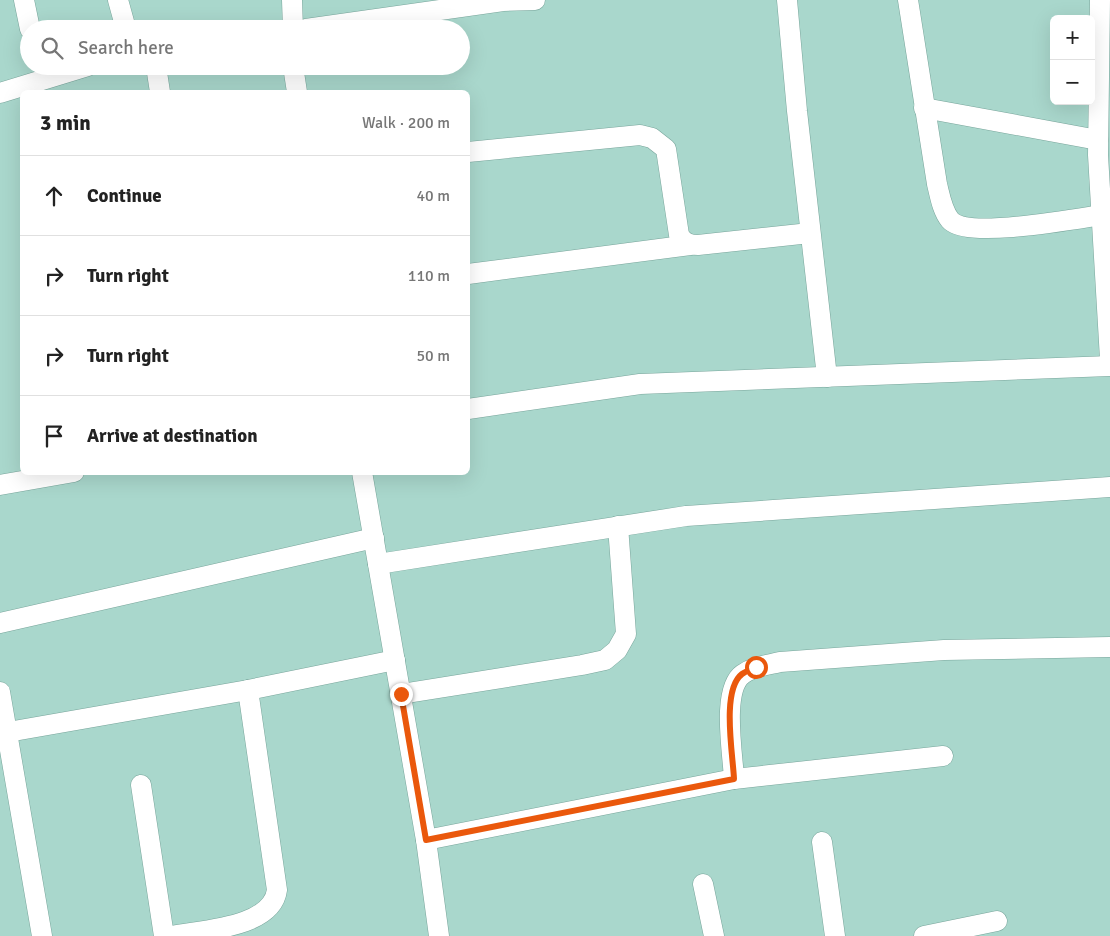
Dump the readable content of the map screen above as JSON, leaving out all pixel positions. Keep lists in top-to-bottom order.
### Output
{
  "page": {
    "map_buttons": ["+", "−"],
    "search": "Search here",
    "heading": ["3 min", "Walk · 200 m"],
    "list": [
      ["Continue", "40 m"],
      ["Turn right", "110 m"],
      ["Turn right", "50 m"],
      "Arrive at destination"
    ]
  }
}
